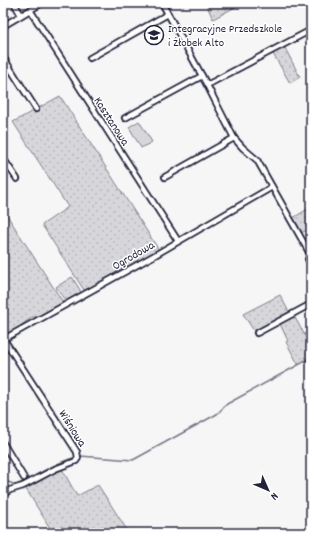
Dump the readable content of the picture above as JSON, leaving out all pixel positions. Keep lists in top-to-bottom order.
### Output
{
  "streets": {
    "street": ["Kasztanowa", "Ogrodowa", "Wiśniowa"]
  },
  "crossings": [
    ["Kasztanowa", "Ogrodowa"],
    ["Ogrodowa", "Wiśniowa"]
  ],
  "places": {
    "school or university": ["Integracyjne Przedszkole i Żłobek Alto"]
  },
  "north": "bottom right"
}
